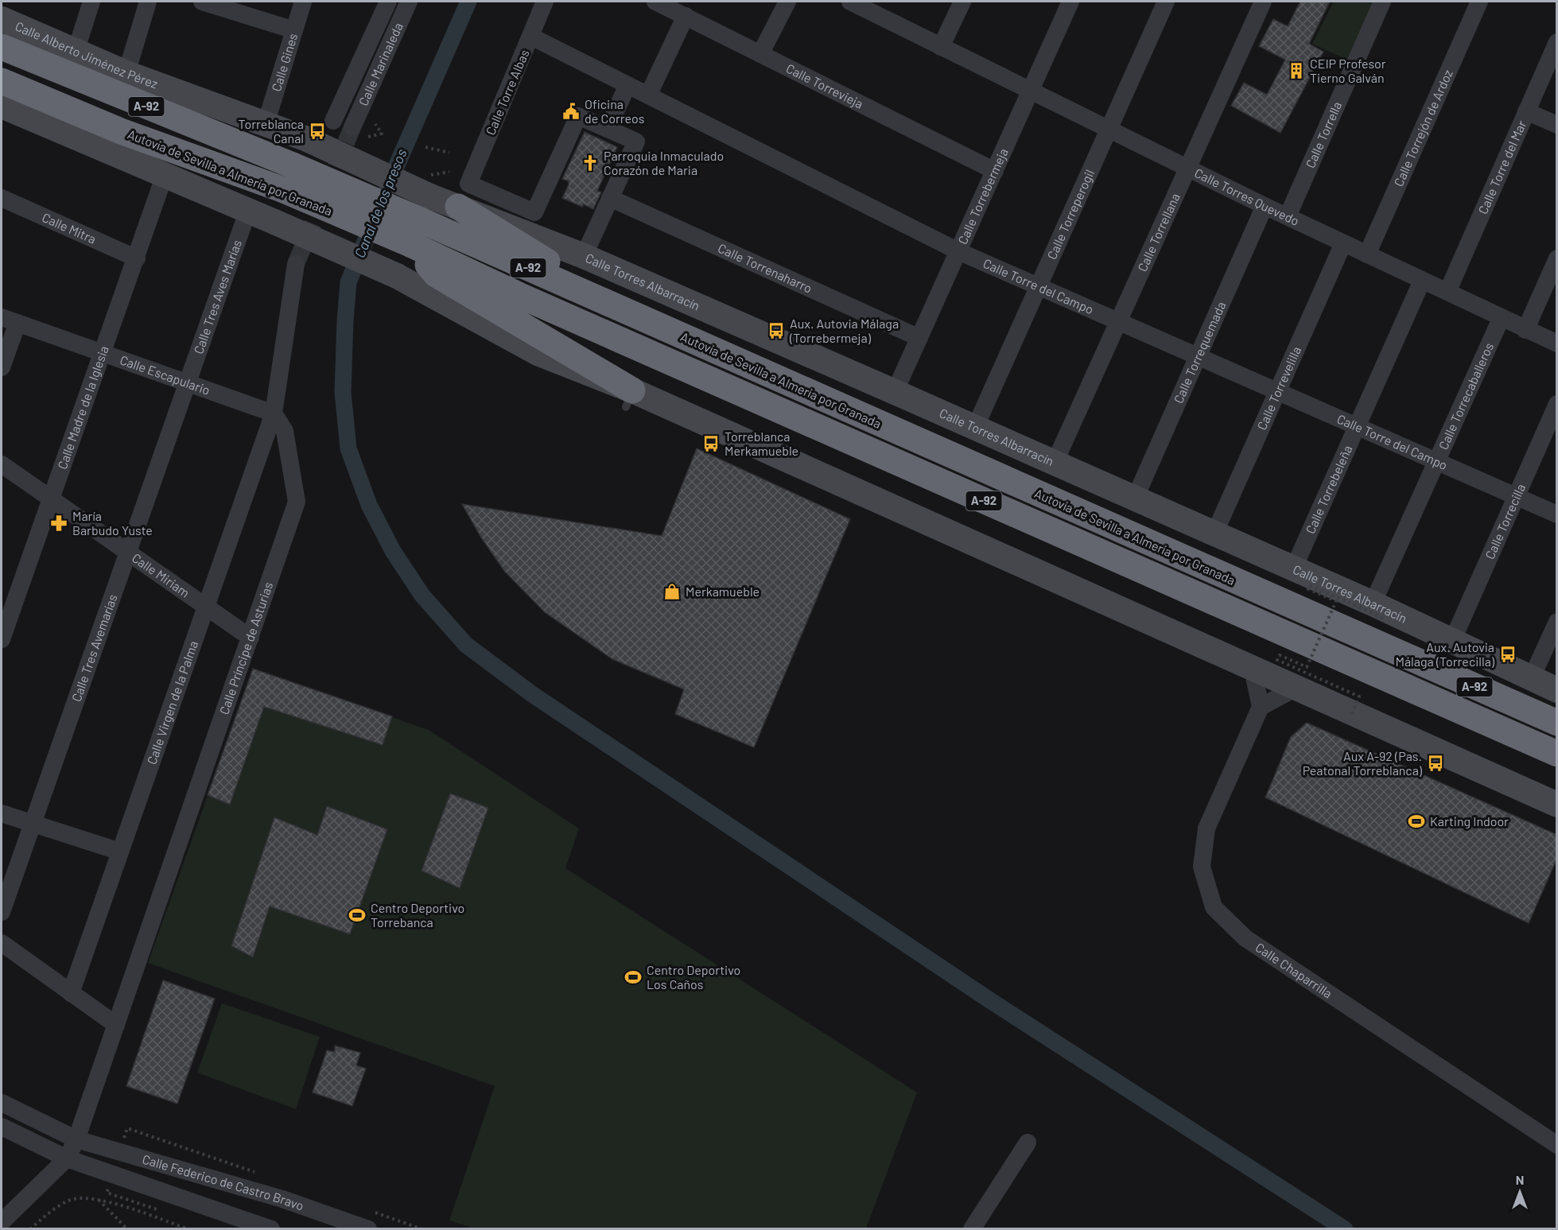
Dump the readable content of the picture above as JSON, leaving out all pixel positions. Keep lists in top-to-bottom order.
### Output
{
  "streets": {
    "highway": ["A-92", "Autovía de Sevilla a Almería por Granada"],
    "street": [
      "Calle Alberto Jiménez Pérez",
      "Calle Gines",
      "Calle Marinaleda",
      "Calle Torrevieja",
      "Calle Torre Albas",
      "Calle Torrejón de Ardoz",
      "Calle Torrella",
      "Calle Torre del Mar",
      "Calle Torrebermeja",
      "Calle Torres Quevedo",
      "Calle Torreperogil",
      "Calle Mitra",
      "Calle Torrellana",
      "Calle Torrenaharro",
      "Calle Torres Albarracín",
      "Calle Torre del Campo",
      "Calle Tres Aves Marías",
      "Calle Torrequemada",
      "Calle Escapulario",
      "Calle Torrevelilla",
      "Calle Torrecaballeros",
      "Calle Madre de la Iglesia",
      "Calle Torrebeleña",
      "Calle Torrecilla",
      "Calle Miriam",
      "Calle Tres Avemarías",
      "Calle Príncipe de Asturias",
      "Calle Virgen de la Palma",
      "Calle Chaparrilla",
      "Calle Federico de Castro Bravo"
    ]
  },
  "crossings": [
    ["Calle Alberto Jiménez Pérez", "Calle Gines"],
    ["Calle Alberto Jiménez Pérez", "Calle Torres Albarracín"],
    ["Calle Torrevieja", "Calle Torrebermeja"],
    ["Calle Torre Albas", "Calle Torre del Campo"],
    ["Calle Torrejón de Ardoz", "Calle Torres Quevedo"],
    ["Calle Torrella", "Calle Torres Quevedo"],
    ["Calle Torre del Mar", "Calle Torres Quevedo"],
    ["Calle Torrebermeja", "Calle Torres Quevedo"],
    ["Calle Torrebermeja", "Calle Torrenaharro"],
    ["Calle Torrebermeja", "Calle Torres Albarracín"],
    ["Calle Torrebermeja", "Calle Torre del Campo"],
    ["Calle Torres Quevedo", "Calle Torreperogil"],
    ["Calle Torres Quevedo", "Calle Torrellana"],
    ["Calle Torres Quevedo", "Calle Torrequemada"],
    ["Calle Torres Quevedo", "Calle Torrevelilla"],
    ["Calle Torres Quevedo", "Calle Torrecaballeros"],
    ["Calle Torres Quevedo", "Calle Torrebeleña"],
    ["Calle Torreperogil", "Calle Torres Albarracín"],
    ["Calle Torreperogil", "Calle Torre del Campo"],
    ["Calle Mitra", "Calle Madre de la Iglesia"],
    ["Calle Torrellana", "Calle Torres Albarracín"],
    ["Calle Torrellana", "Calle Torre del Campo"],
    ["Calle Torres Albarracín", "Calle Torrequemada"],
    ["Calle Torres Albarracín", "Calle Torrevelilla"],
    ["Calle Torres Albarracín", "Calle Torrecaballeros"],
    ["Calle Torres Albarracín", "Calle Torrebeleña"],
    ["Calle Torres Albarracín", "Calle Torrecilla"],
    ["Calle Torre del Campo", "Calle Torrequemada"],
    ["Calle Torre del Campo", "Calle Torrevelilla"],
    ["Calle Torre del Campo", "Calle Torrecaballeros"],
    ["Calle Torre del Campo", "Calle Torrebeleña"],
    ["Calle Torre del Campo", "Calle Torrecilla"],
    ["Calle Tres Aves Marías", "Calle Escapulario"],
    ["Calle Tres Aves Marías", "Calle Tres Avemarías"],
    ["Calle Escapulario", "Calle Madre de la Iglesia"],
    ["Calle Escapulario", "Calle Tres Avemarías"],
    ["Calle Escapulario", "Calle Príncipe de Asturias"],
    ["Calle Escapulario", "Calle Virgen de la Palma"],
    ["Calle Madre de la Iglesia", "Calle Miriam"],
    ["Calle Miriam", "Calle Tres Avemarías"],
    ["Calle Miriam", "Calle Príncipe de Asturias"],
    ["Calle Miriam", "Calle Virgen de la Palma"],
    ["Calle Príncipe de Asturias", "Calle Virgen de la Palma"],
    ["Calle Príncipe de Asturias", "Calle Federico de Castro Bravo"]
  ],
  "water": ["Canal de los presos"],
  "places": {
    "building": ["CEIP Profesor Tierno Galván"],
    "public building": ["Oficina de Correos"],
    "bus stop": [
      "Torreblanca Canal",
      "Aux. Autovia Málaga (Torrebermeja)",
      "Torreblanca Merkamueble",
      "Aux. Autovia Málaga (Torrecilla)",
      "Aux A-92 (Pas. Peatonal Torreblanca)"
    ],
    "church": ["Parroquia Inmaculado Corazón de Maria"],
    "pharmacy": ["María Barbudo Yuste"],
    "shop": ["Merkamueble"],
    "sports": ["Karting Indoor", "Centro Deportivo Torrebanca", "Centro Deportivo Los Caños"]
  },
  "north": "top"
}
